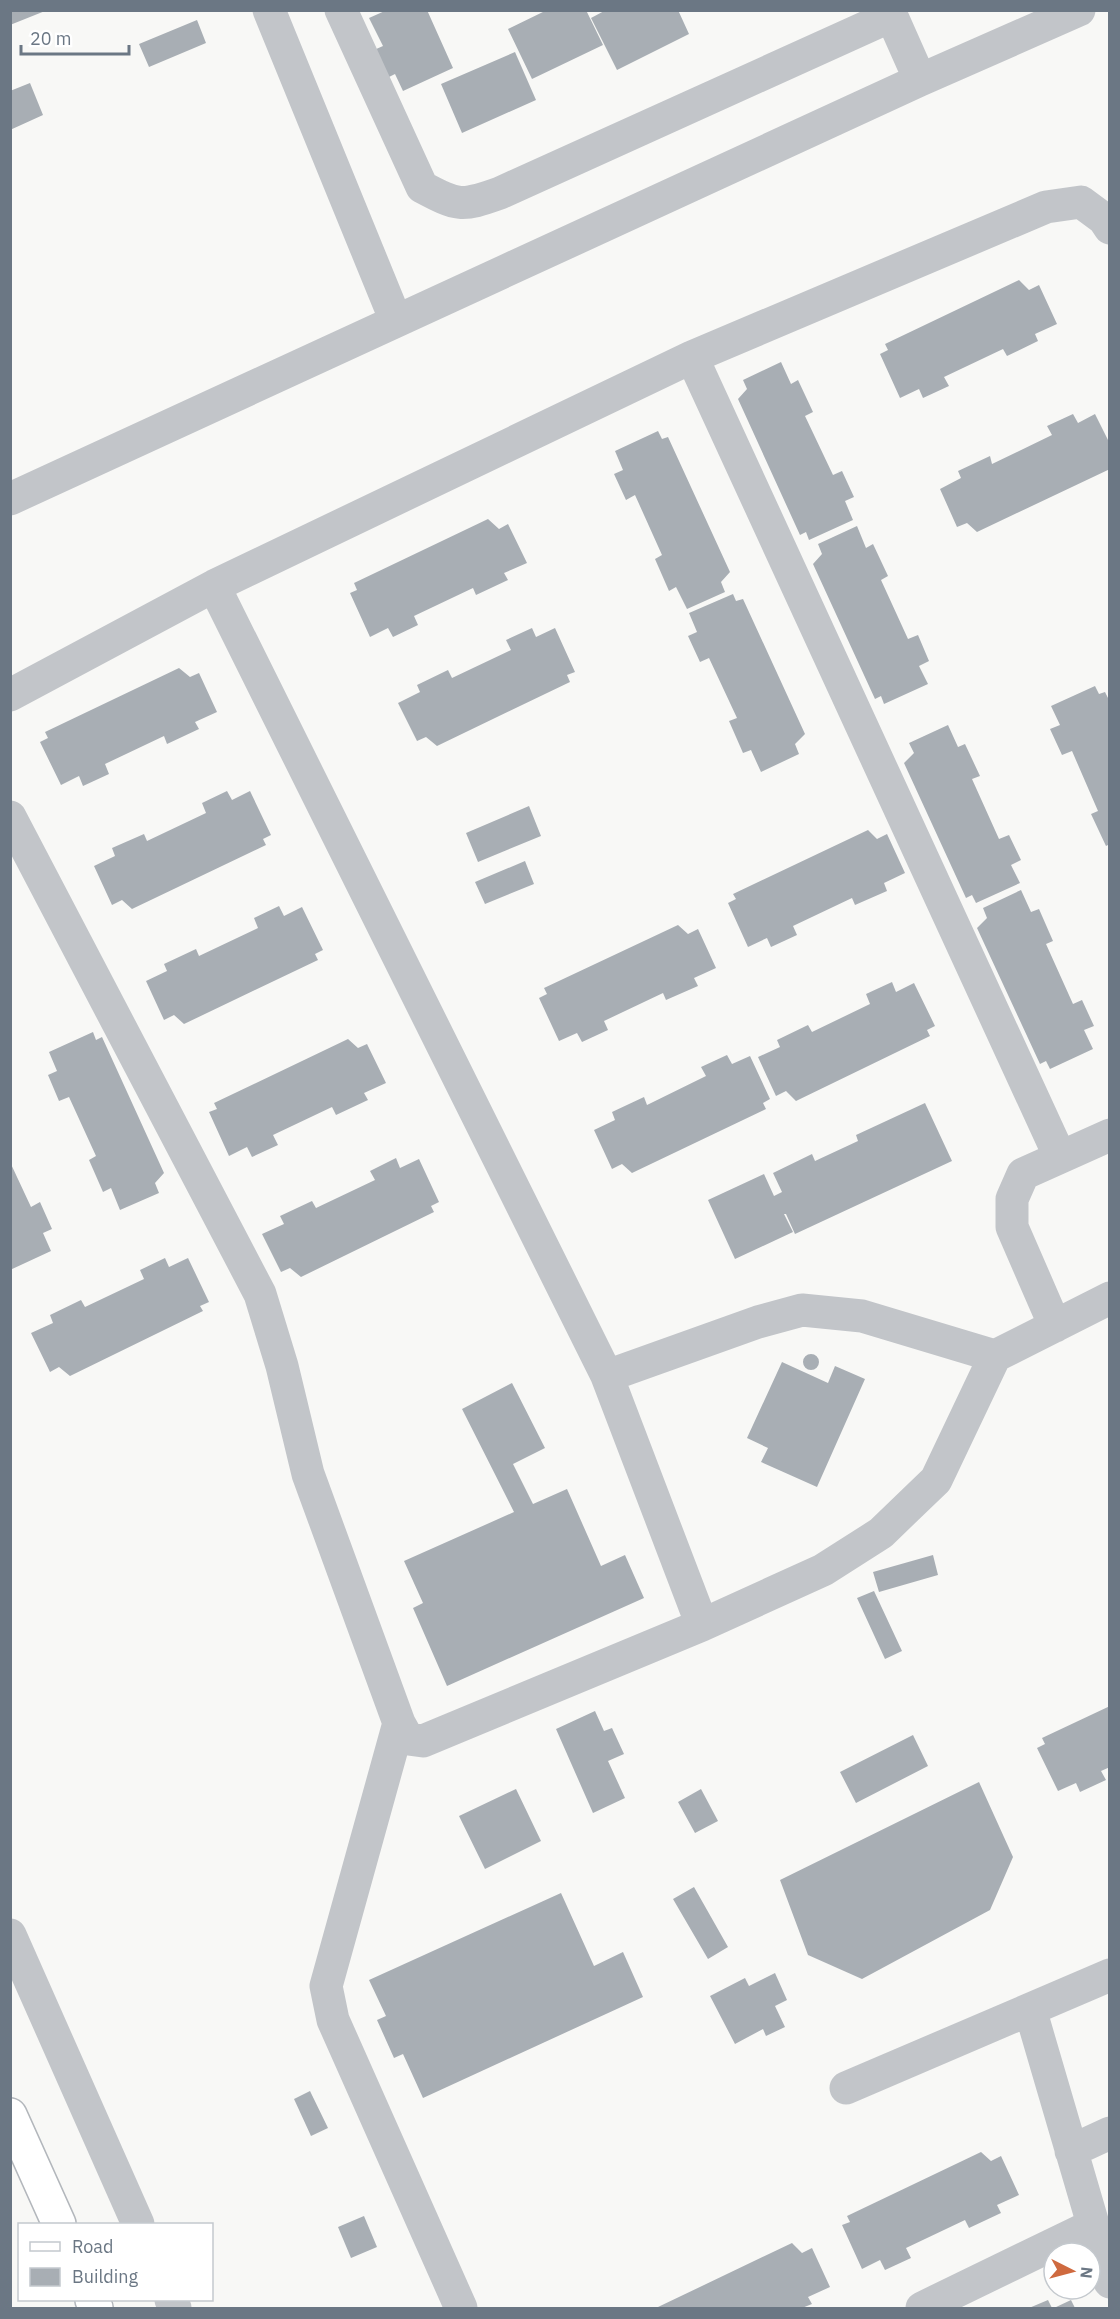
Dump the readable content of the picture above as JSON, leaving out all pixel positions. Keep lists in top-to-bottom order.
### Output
{
  "legend": ["Road", "Building"],
  "scale_bar": "20 m",
  "north": "right"
}
